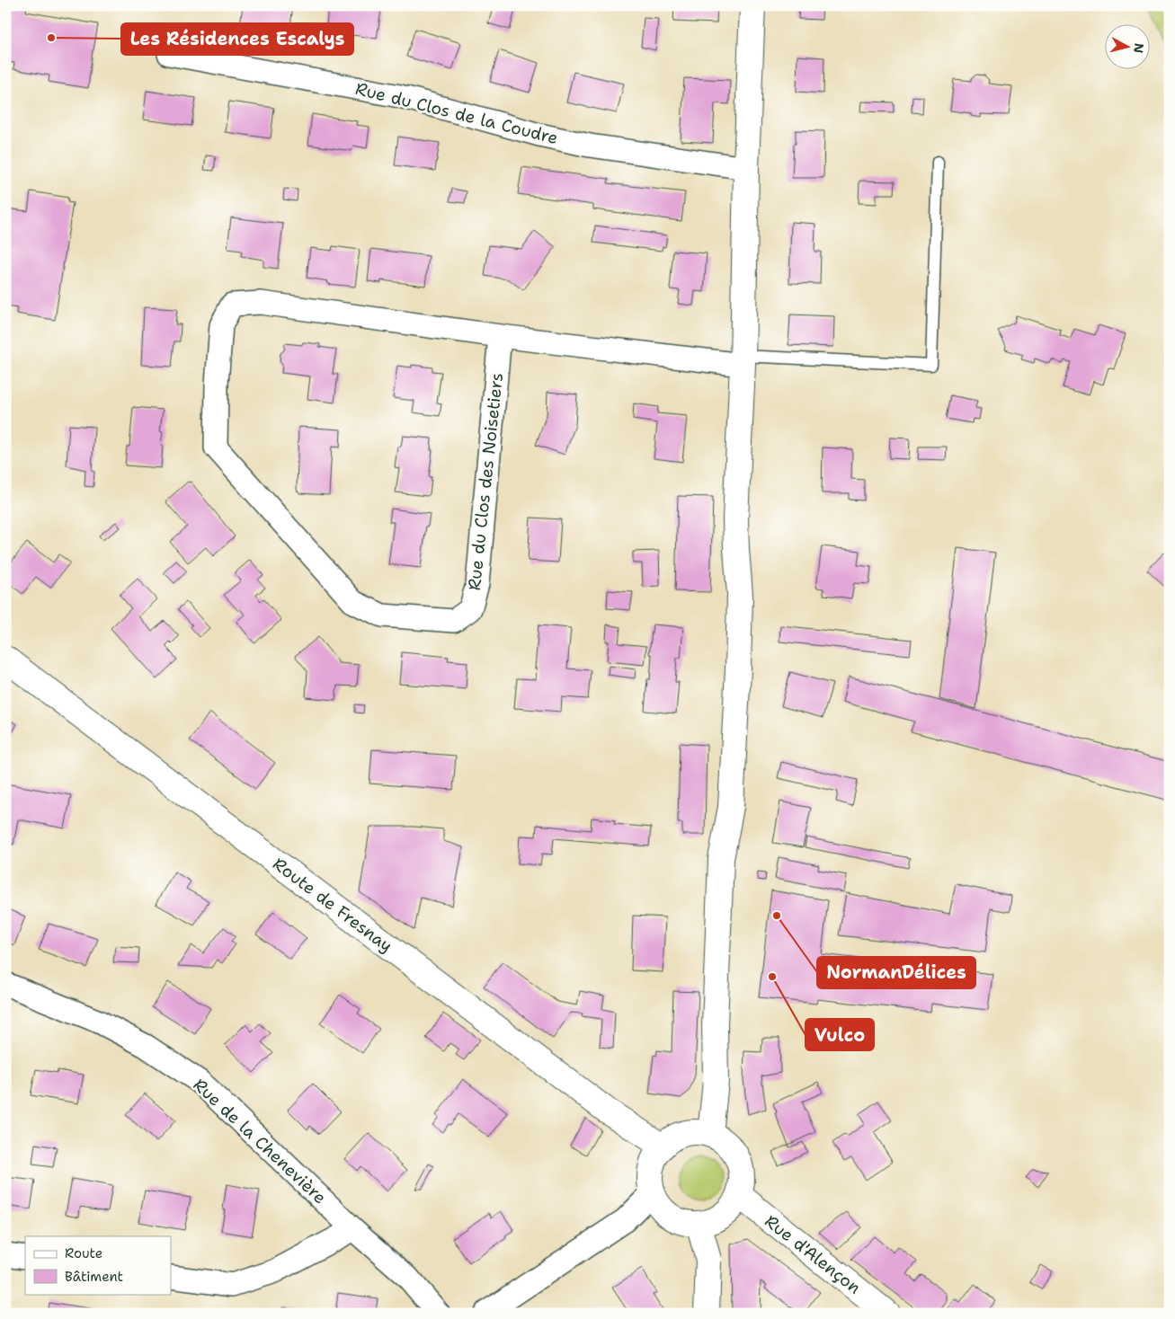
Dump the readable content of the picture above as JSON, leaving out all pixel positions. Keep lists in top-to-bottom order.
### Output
{
  "streets": {
    "street": [
      "Rue du Clos de la Coudre",
      "Rue du Clos des Noisetiers",
      "Route de Fresnay",
      "Rue de la Chenevière",
      "Rue d'Alençon"
    ]
  },
  "crossings": [
    ["Route de Fresnay", "Rue d'Alençon"]
  ],
  "places": ["Les Résidences Escalys", "NormanDélices", "Vulco"],
  "legend": ["Route", "Bâtiment"],
  "north": "right"
}
